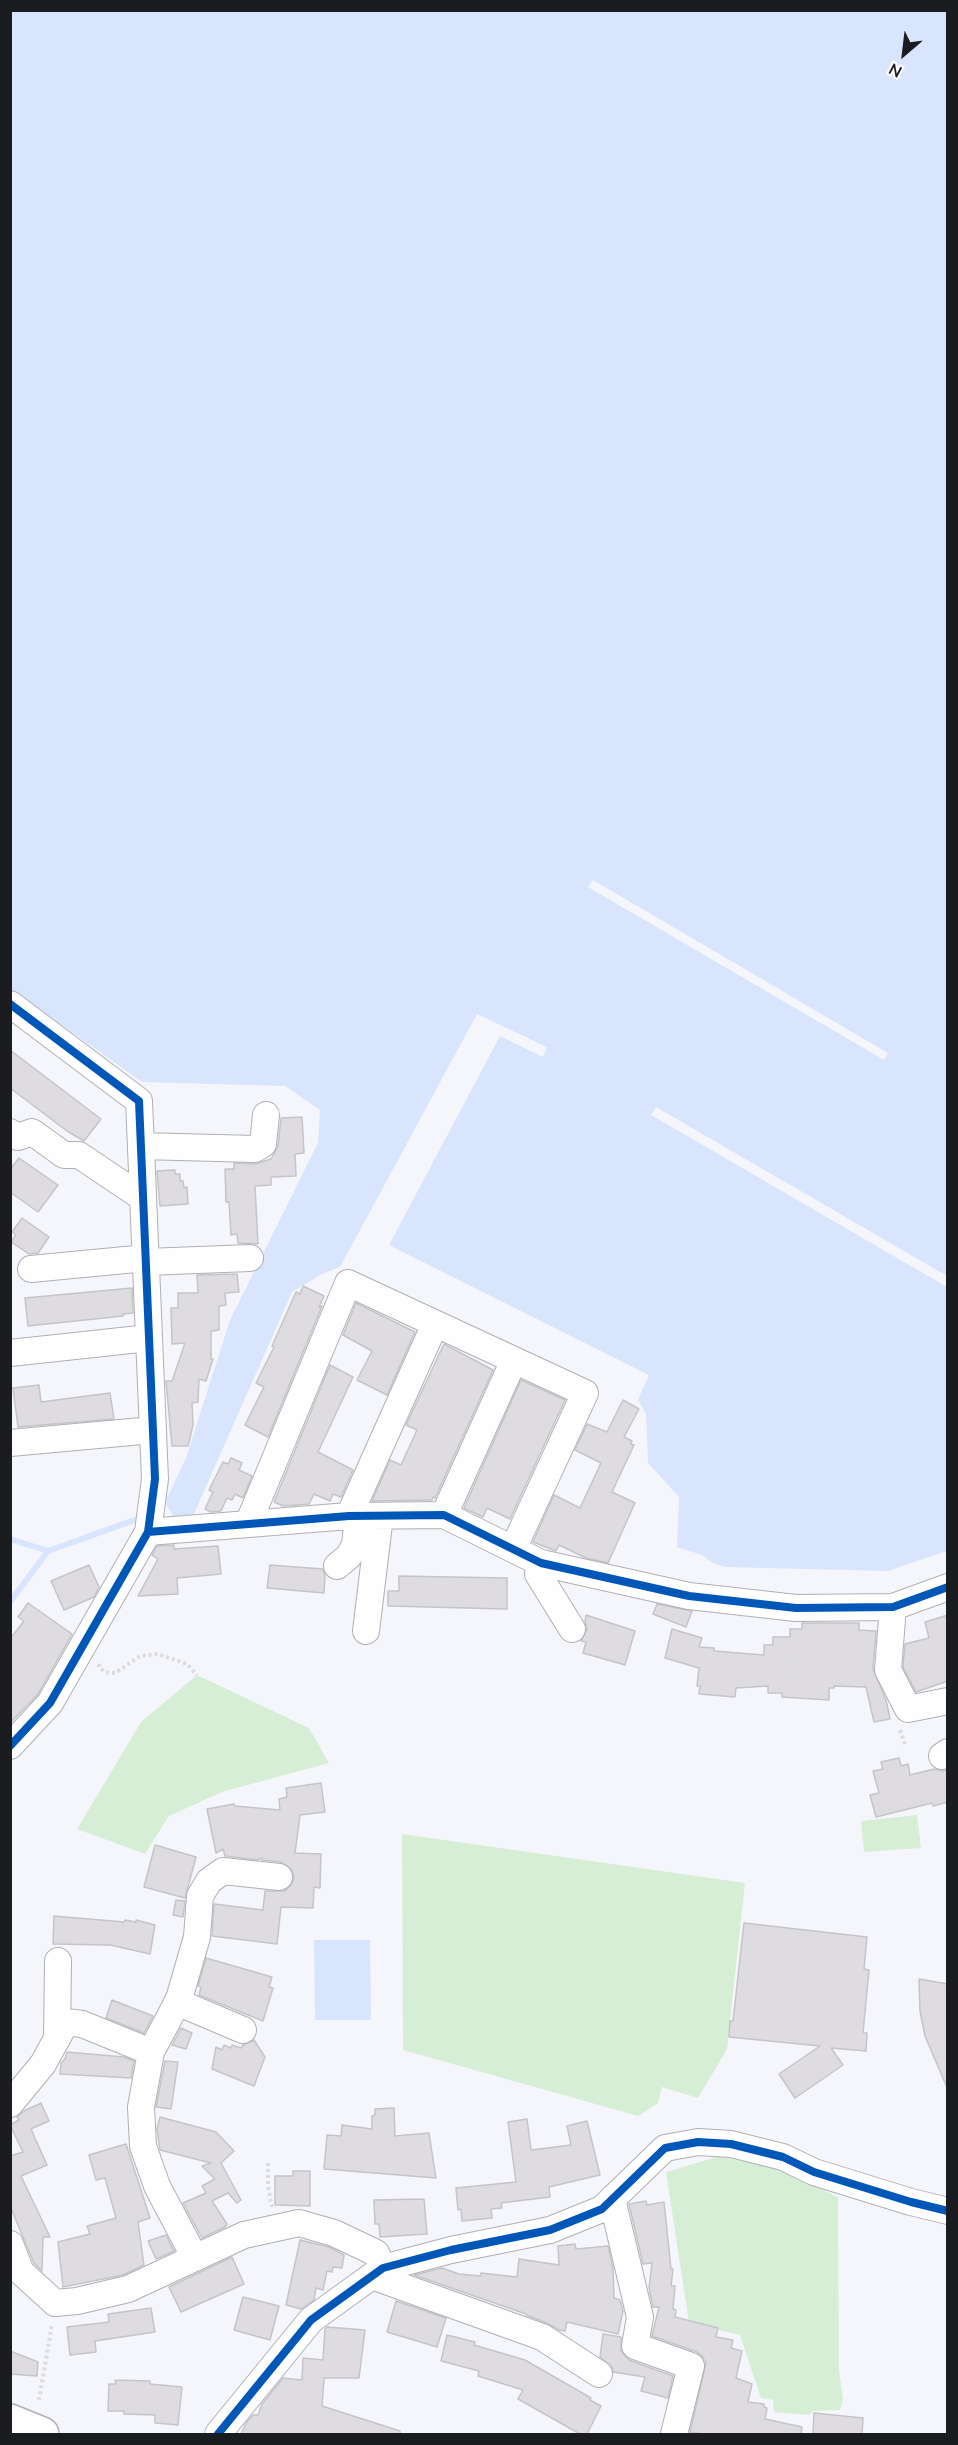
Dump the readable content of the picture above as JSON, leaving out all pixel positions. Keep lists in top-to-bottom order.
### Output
{
  "north": "bottom left"
}
